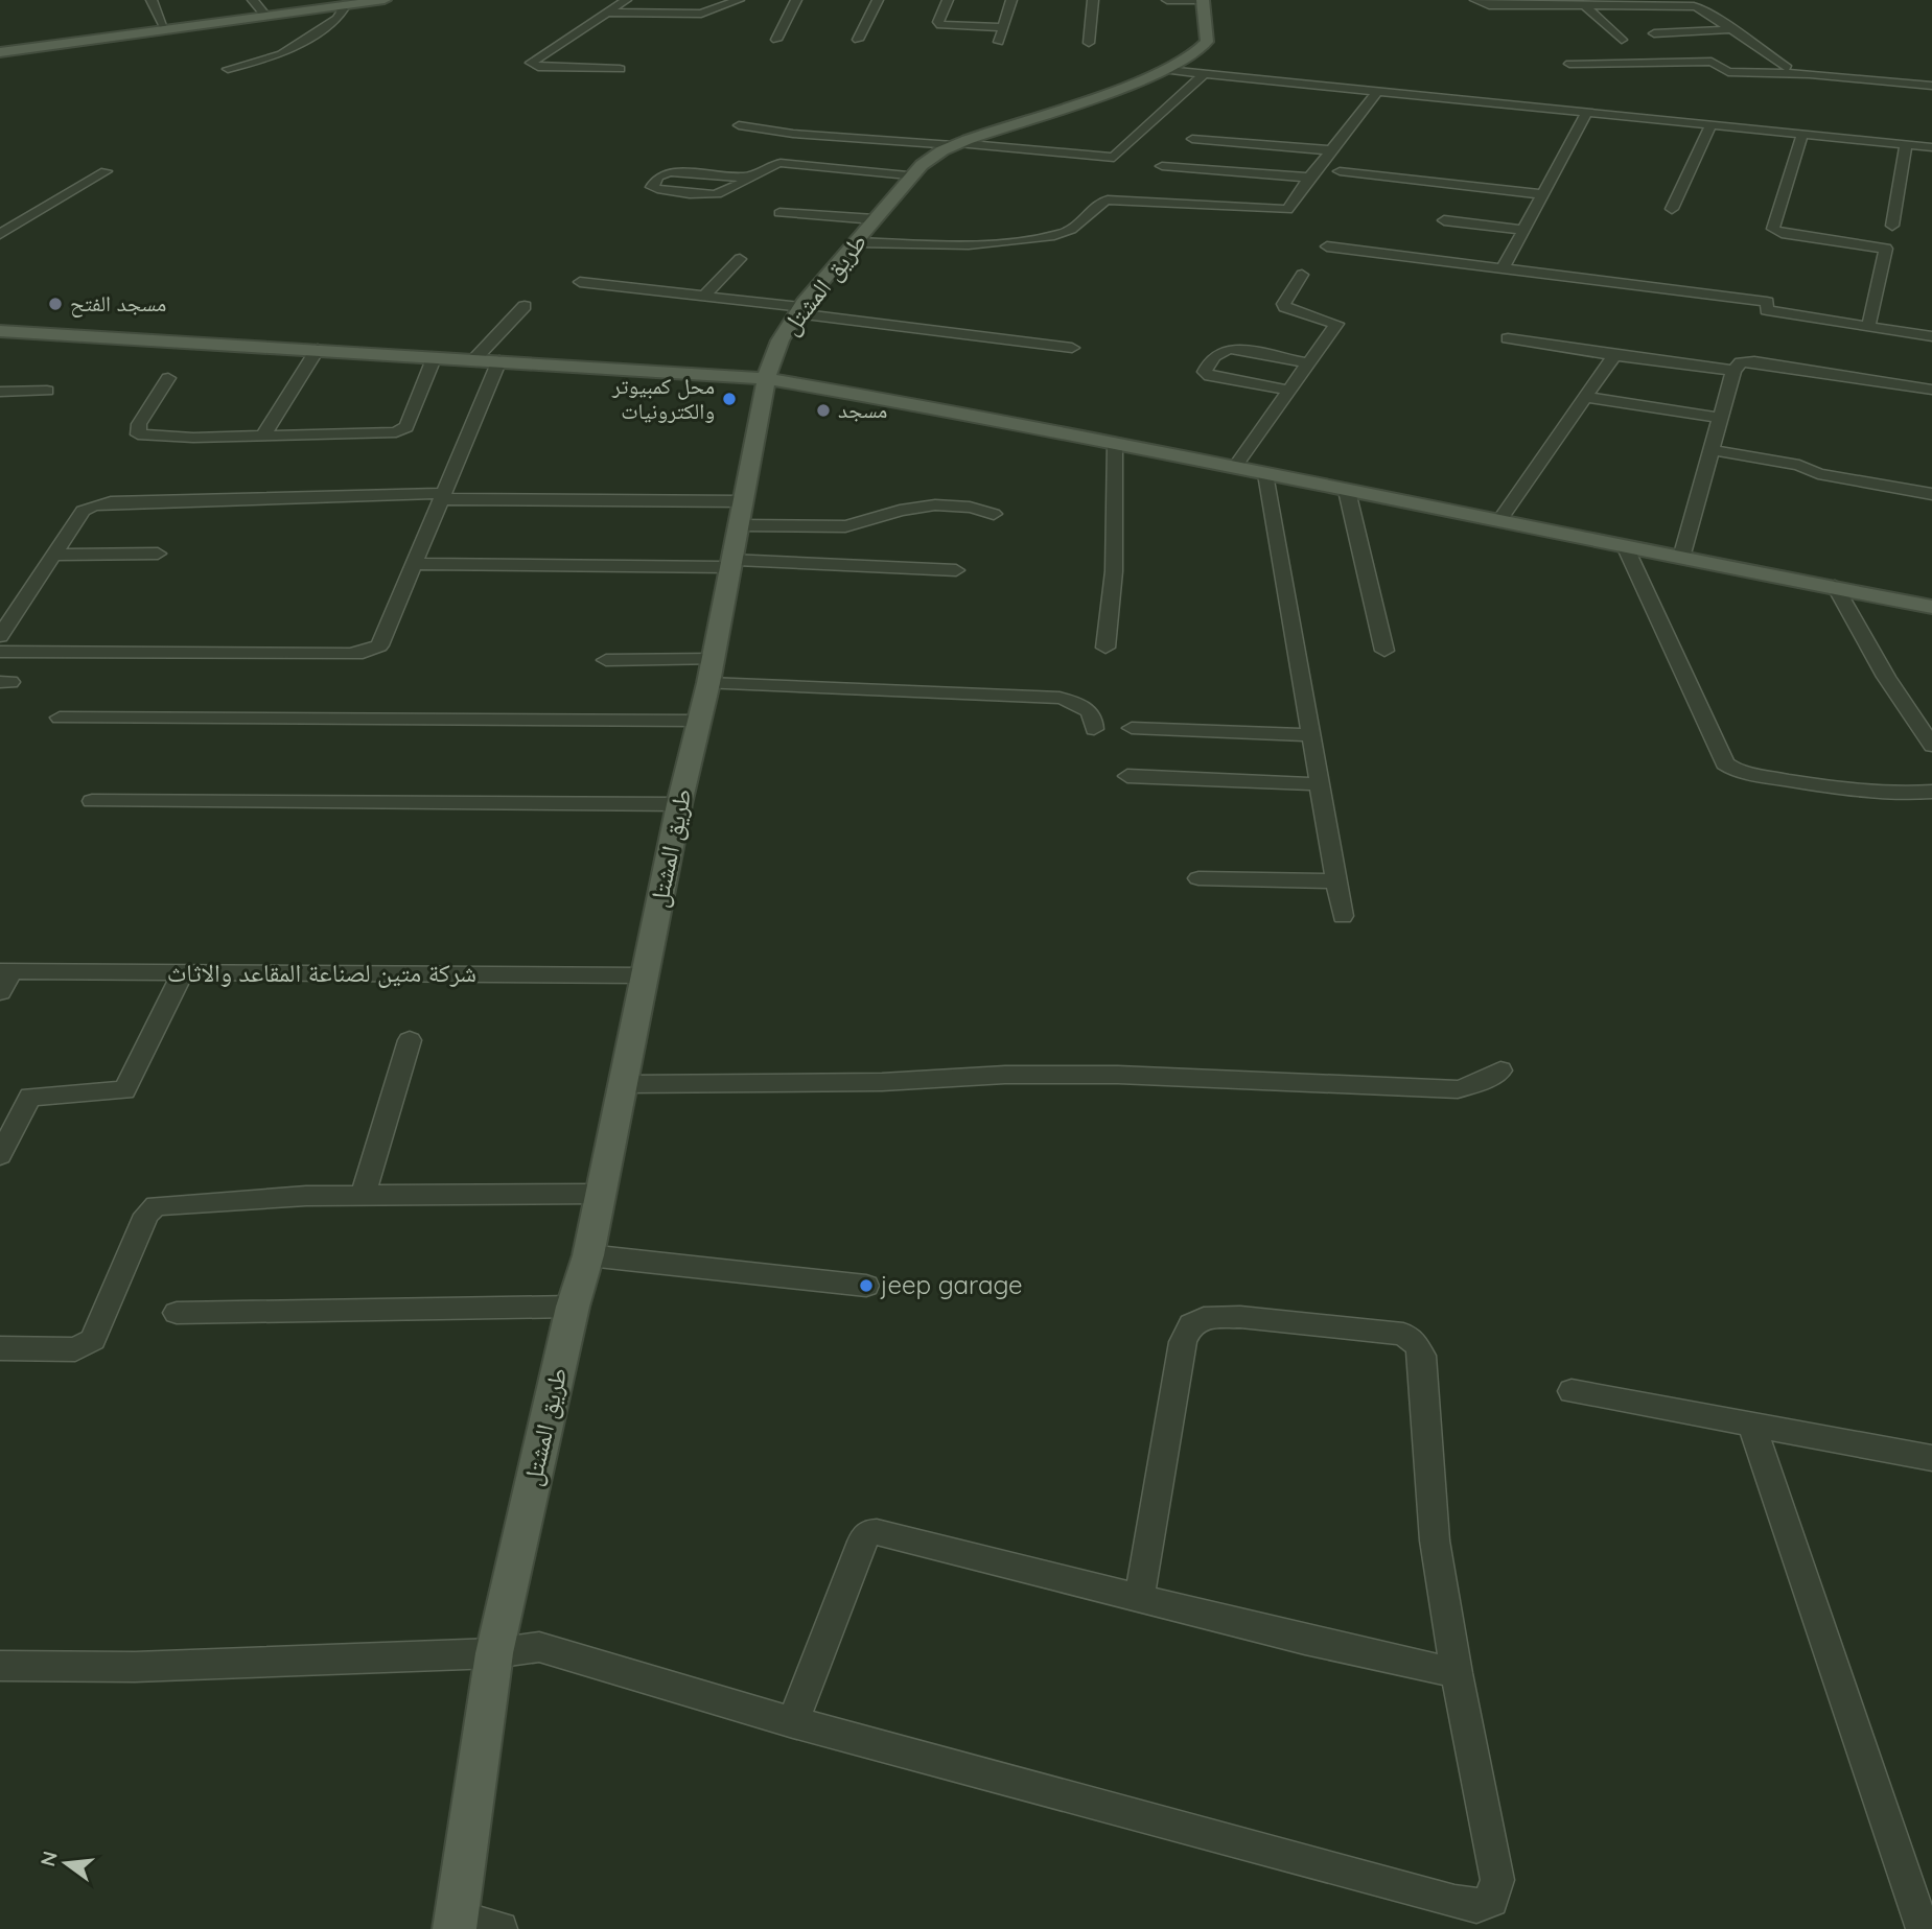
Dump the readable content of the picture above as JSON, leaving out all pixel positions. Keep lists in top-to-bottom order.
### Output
{
  "streets": {
    "main road": ["طريق المشتل"],
    "street": ["شركة متين لصناعة المقاعد والاثاث"]
  },
  "crossings": [
    ["طريق المشتل", "شركة متين لصناعة المقاعد والاثاث"]
  ],
  "places": [
    "مسجد الفتح",
    "محل كمبيوتر والكترونيات",
    "مسجد",
    "jeep garage"
  ],
  "north": "left"
}
